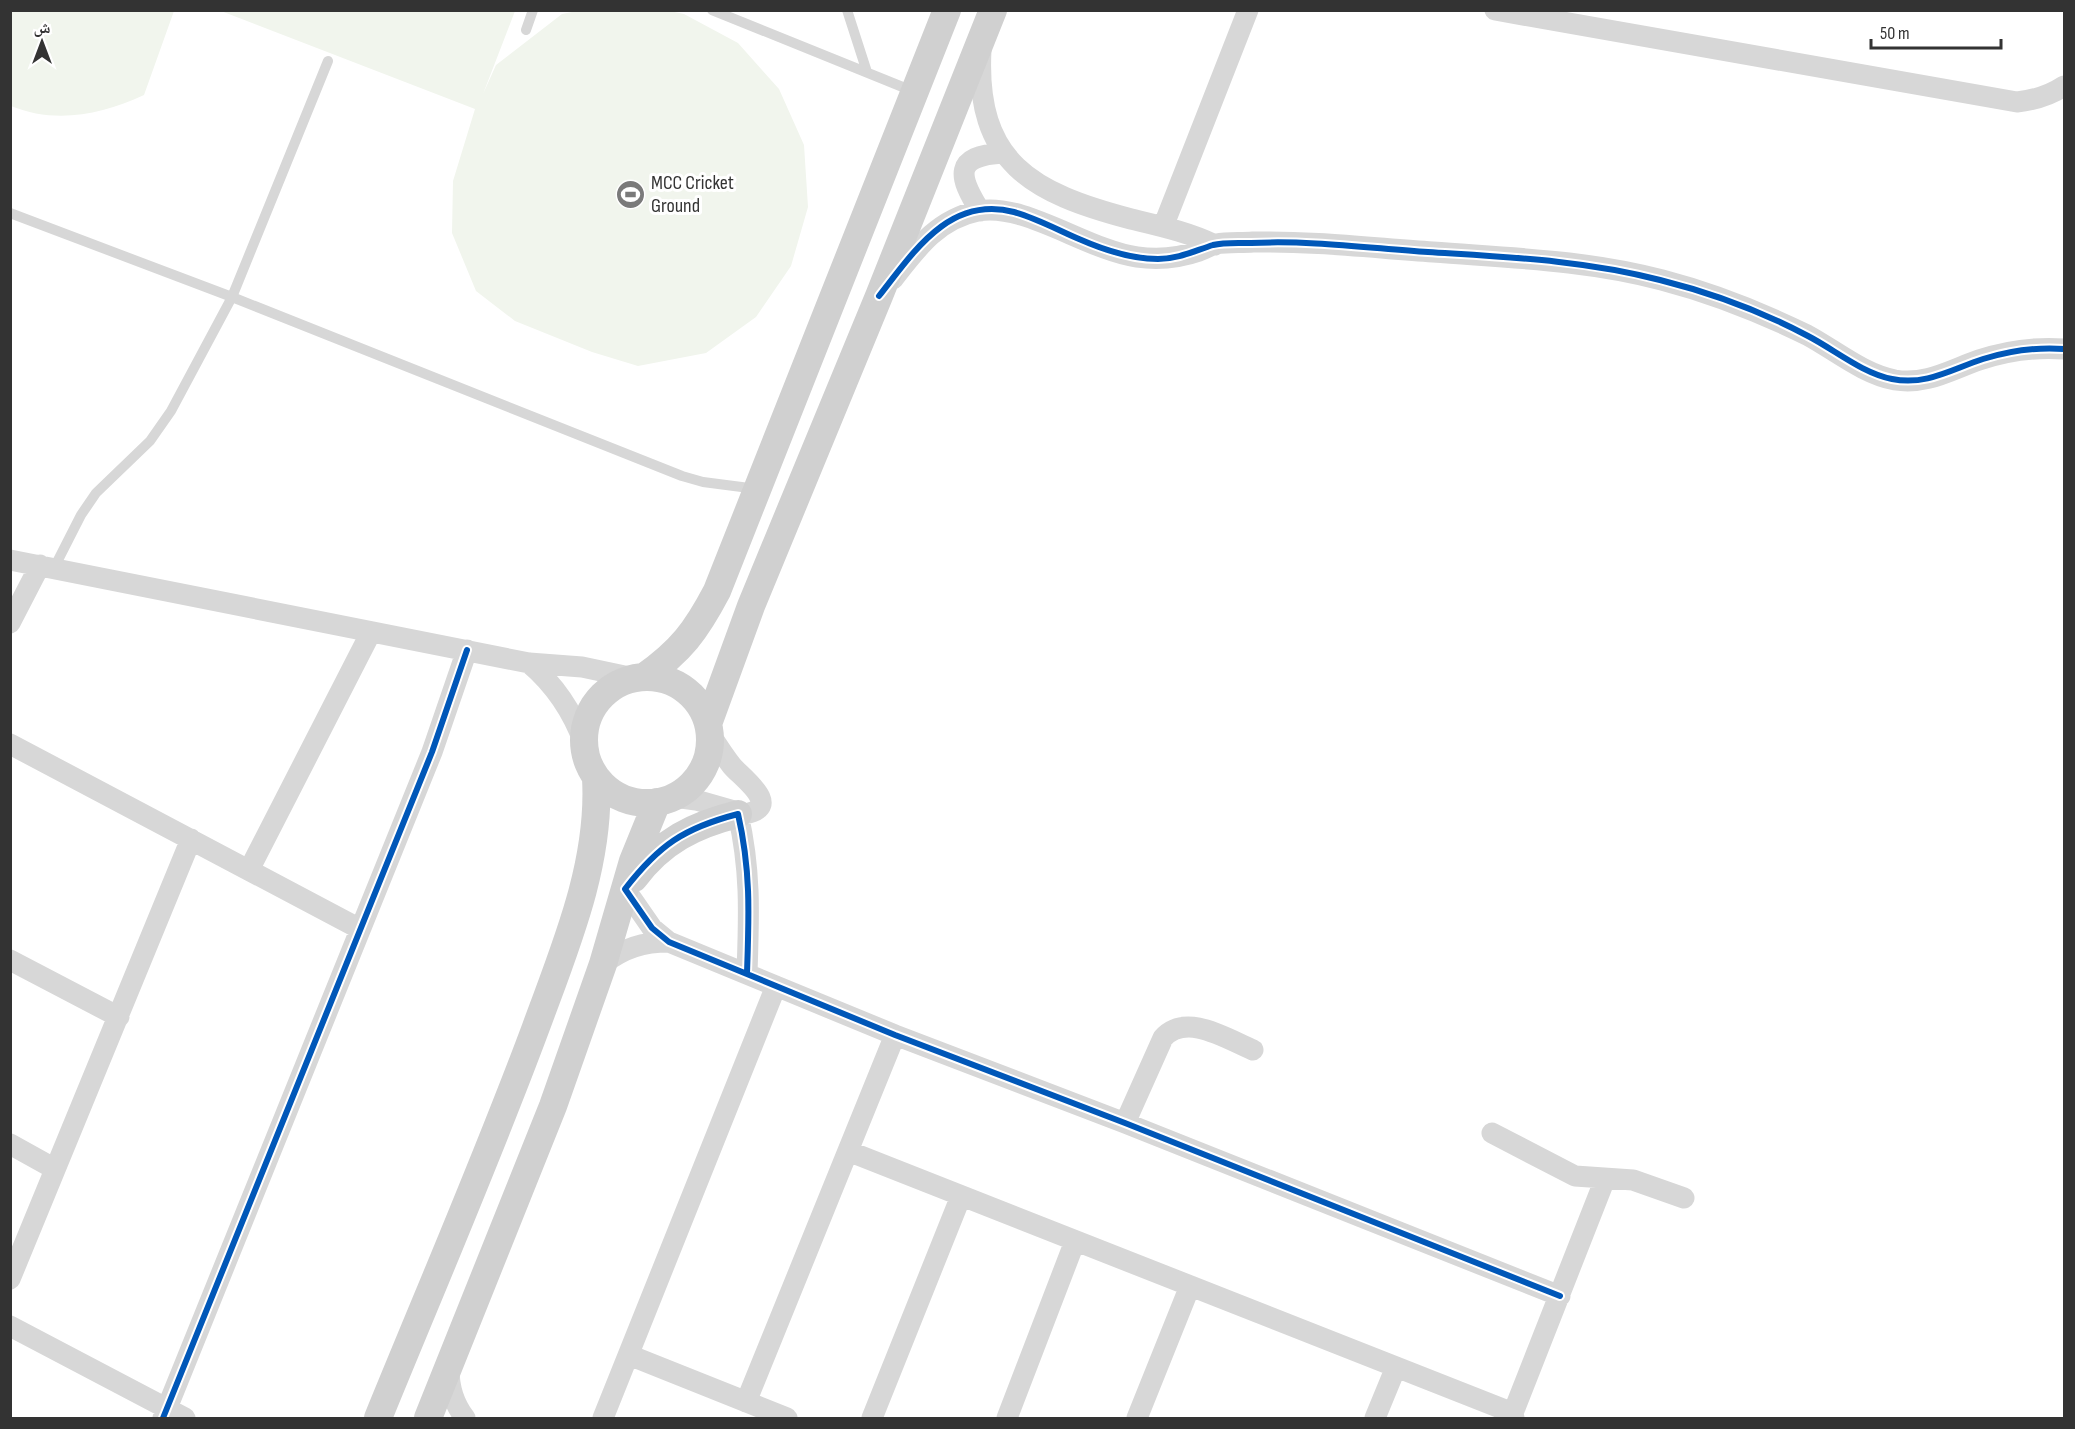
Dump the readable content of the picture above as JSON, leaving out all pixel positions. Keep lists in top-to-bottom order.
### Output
{
  "places": {
    "sports": ["MCC Cricket Ground"]
  },
  "scale_bar": "50 m",
  "north": "top"
}
